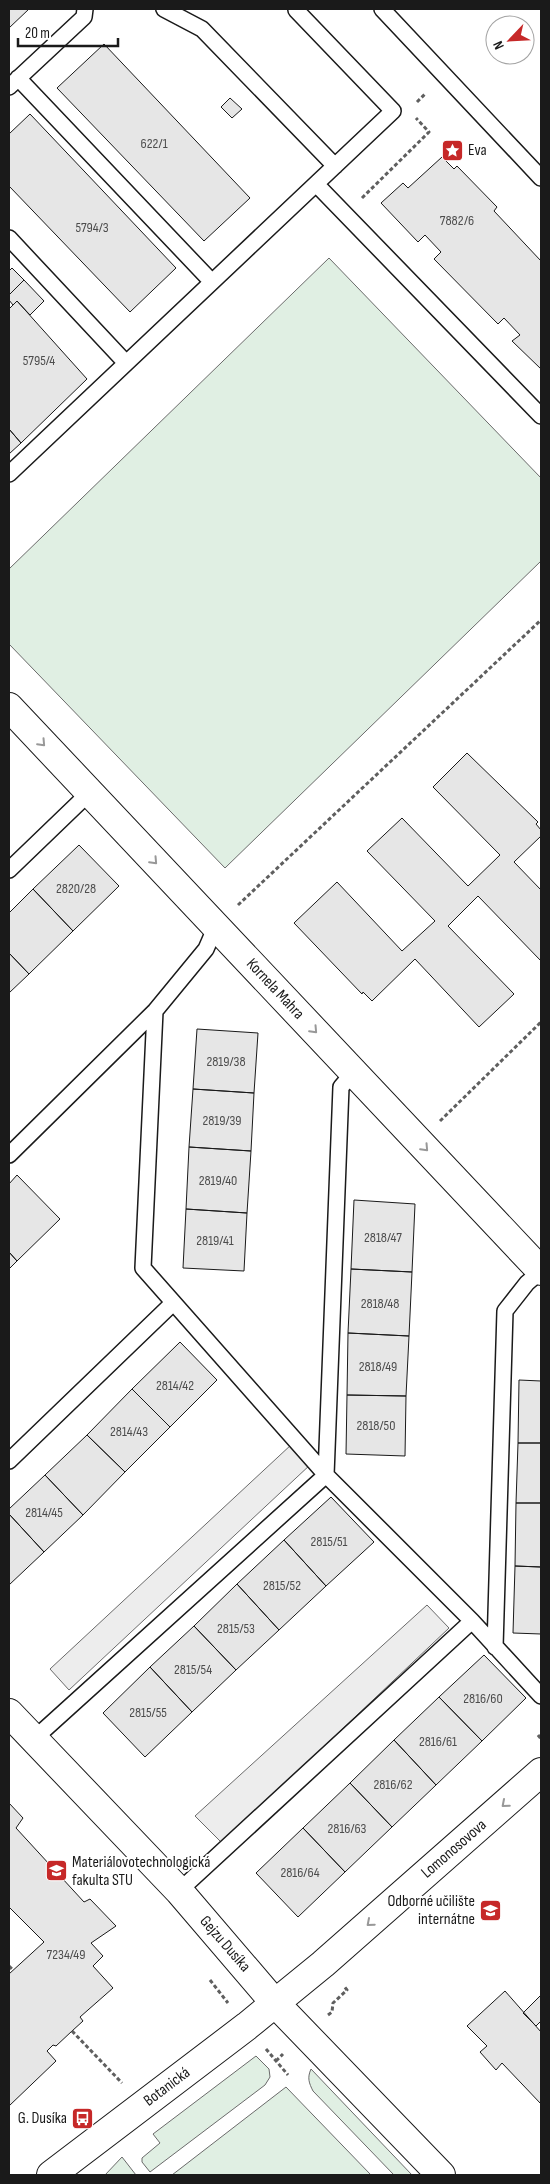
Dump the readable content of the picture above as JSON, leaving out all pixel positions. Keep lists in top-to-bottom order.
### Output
{
  "streets": {
    "street": [
      "Kornela Mahra",
      "Lomonosovova",
      "Gejzu Dusíka",
      "Botanická"
    ]
  },
  "crossings": [
    ["Lomonosovova", "Gejzu Dusíka"],
    ["Lomonosovova", "Botanická"],
    ["Gejzu Dusíka", "Botanická"]
  ],
  "one_way": ["Kornela Mahra", "Lomonosovova"],
  "places": {
    "place": ["Eva"],
    "school or university": ["Materiálovotechnologická fakulta STU", "Odborné učilište internátne"],
    "bus stop": ["G. Dusíka"]
  },
  "house_numbers": [
    "622/1",
    "7882/6",
    "5794/3",
    "5795/4",
    "2820/28",
    "2819/38",
    "2819/39",
    "2819/40",
    "2818/47",
    "2819/41",
    "2818/48",
    "2818/49",
    "2814/42",
    "2818/50",
    "2814/43",
    "2814/45",
    "2815/51",
    "2815/52",
    "2815/53",
    "2815/54",
    "2816/60",
    "2815/55",
    "2816/61",
    "2816/62",
    "2816/63",
    "2816/64",
    "7234/49"
  ],
  "scale_bar": "20 m",
  "north": "bottom left"
}
